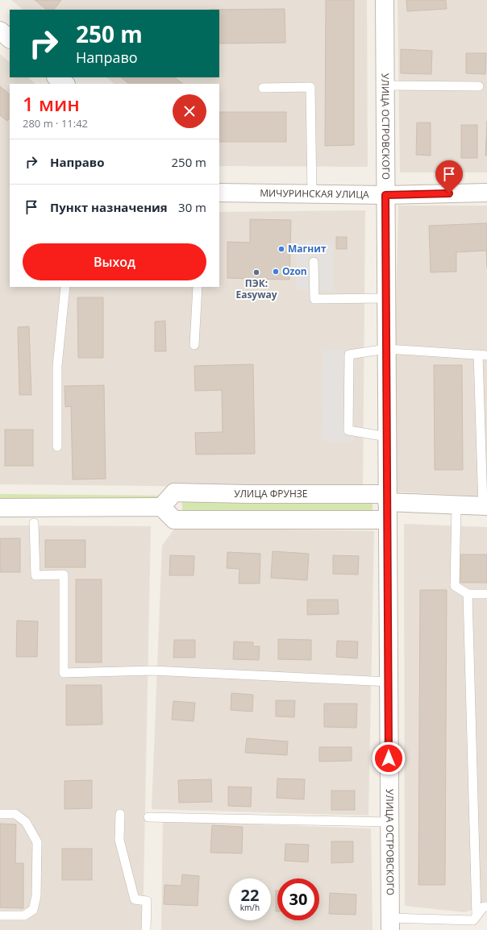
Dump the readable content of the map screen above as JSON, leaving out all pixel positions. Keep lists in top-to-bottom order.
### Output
{
  "streets": {
    "street": ["УЛИЦА ОСТРОВСКОГО", "МИЧУРИНСКАЯ УЛИЦА", "УЛИЦА ФРУНЗЕ"]
  },
  "crossings": [
    ["УЛИЦА ОСТРОВСКОГО", "МИЧУРИНСКАЯ УЛИЦА"],
    ["УЛИЦА ОСТРОВСКОГО", "УЛИЦА ФРУНЗЕ"]
  ],
  "places": ["Магнит", "Ozon", "ПЭК: Easyway"],
  "page": {
    "turn": ["250 m", "Направо"],
    "heading": ["1 мин", "280 m · 11:42"],
    "list": [
      {
        "name": "Направо",
        "value": "250 m"
      },
      {
        "name": "Пункт назначения",
        "value": "30 m"
      }
    ],
    "buttons": "Выход",
    "speed": "22 km/h",
    "limit": "30"
  }
}
